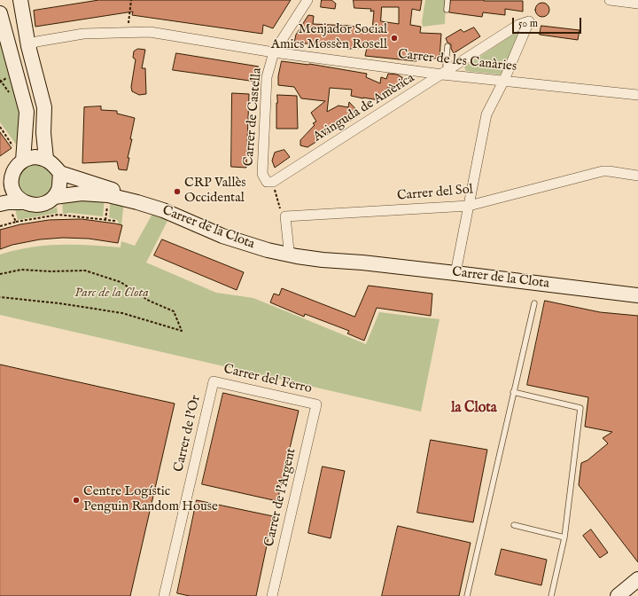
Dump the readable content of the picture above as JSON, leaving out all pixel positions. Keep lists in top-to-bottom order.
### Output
{
  "streets": {
    "street": [
      "Carrer de les Canàries",
      "Avinguda de Amèrica",
      "Carrer de Castella",
      "Carrer del Sol",
      "Carrer de la Clota",
      "Carrer del Ferro",
      "Carrer de l'Or",
      "Carrer de l'Argent"
    ]
  },
  "crossings": [
    ["Carrer de les Canàries", "Avinguda de Amèrica"],
    ["Carrer de les Canàries", "Carrer de Castella"],
    ["Avinguda de Amèrica", "Carrer de Castella"],
    ["Carrer del Sol", "Carrer de la Clota"],
    ["Carrer del Ferro", "Carrer de l'Or"],
    ["Carrer del Ferro", "Carrer de l'Argent"]
  ],
  "districts": ["la Clota"],
  "parks": ["Parc de la Clota"],
  "places": ["Menjador Social Amics Mossèn Rosell", "CRP Vallès Occidental", "Centre Logístic Penguin Random House"],
  "scale_bar": "50 m"
}
